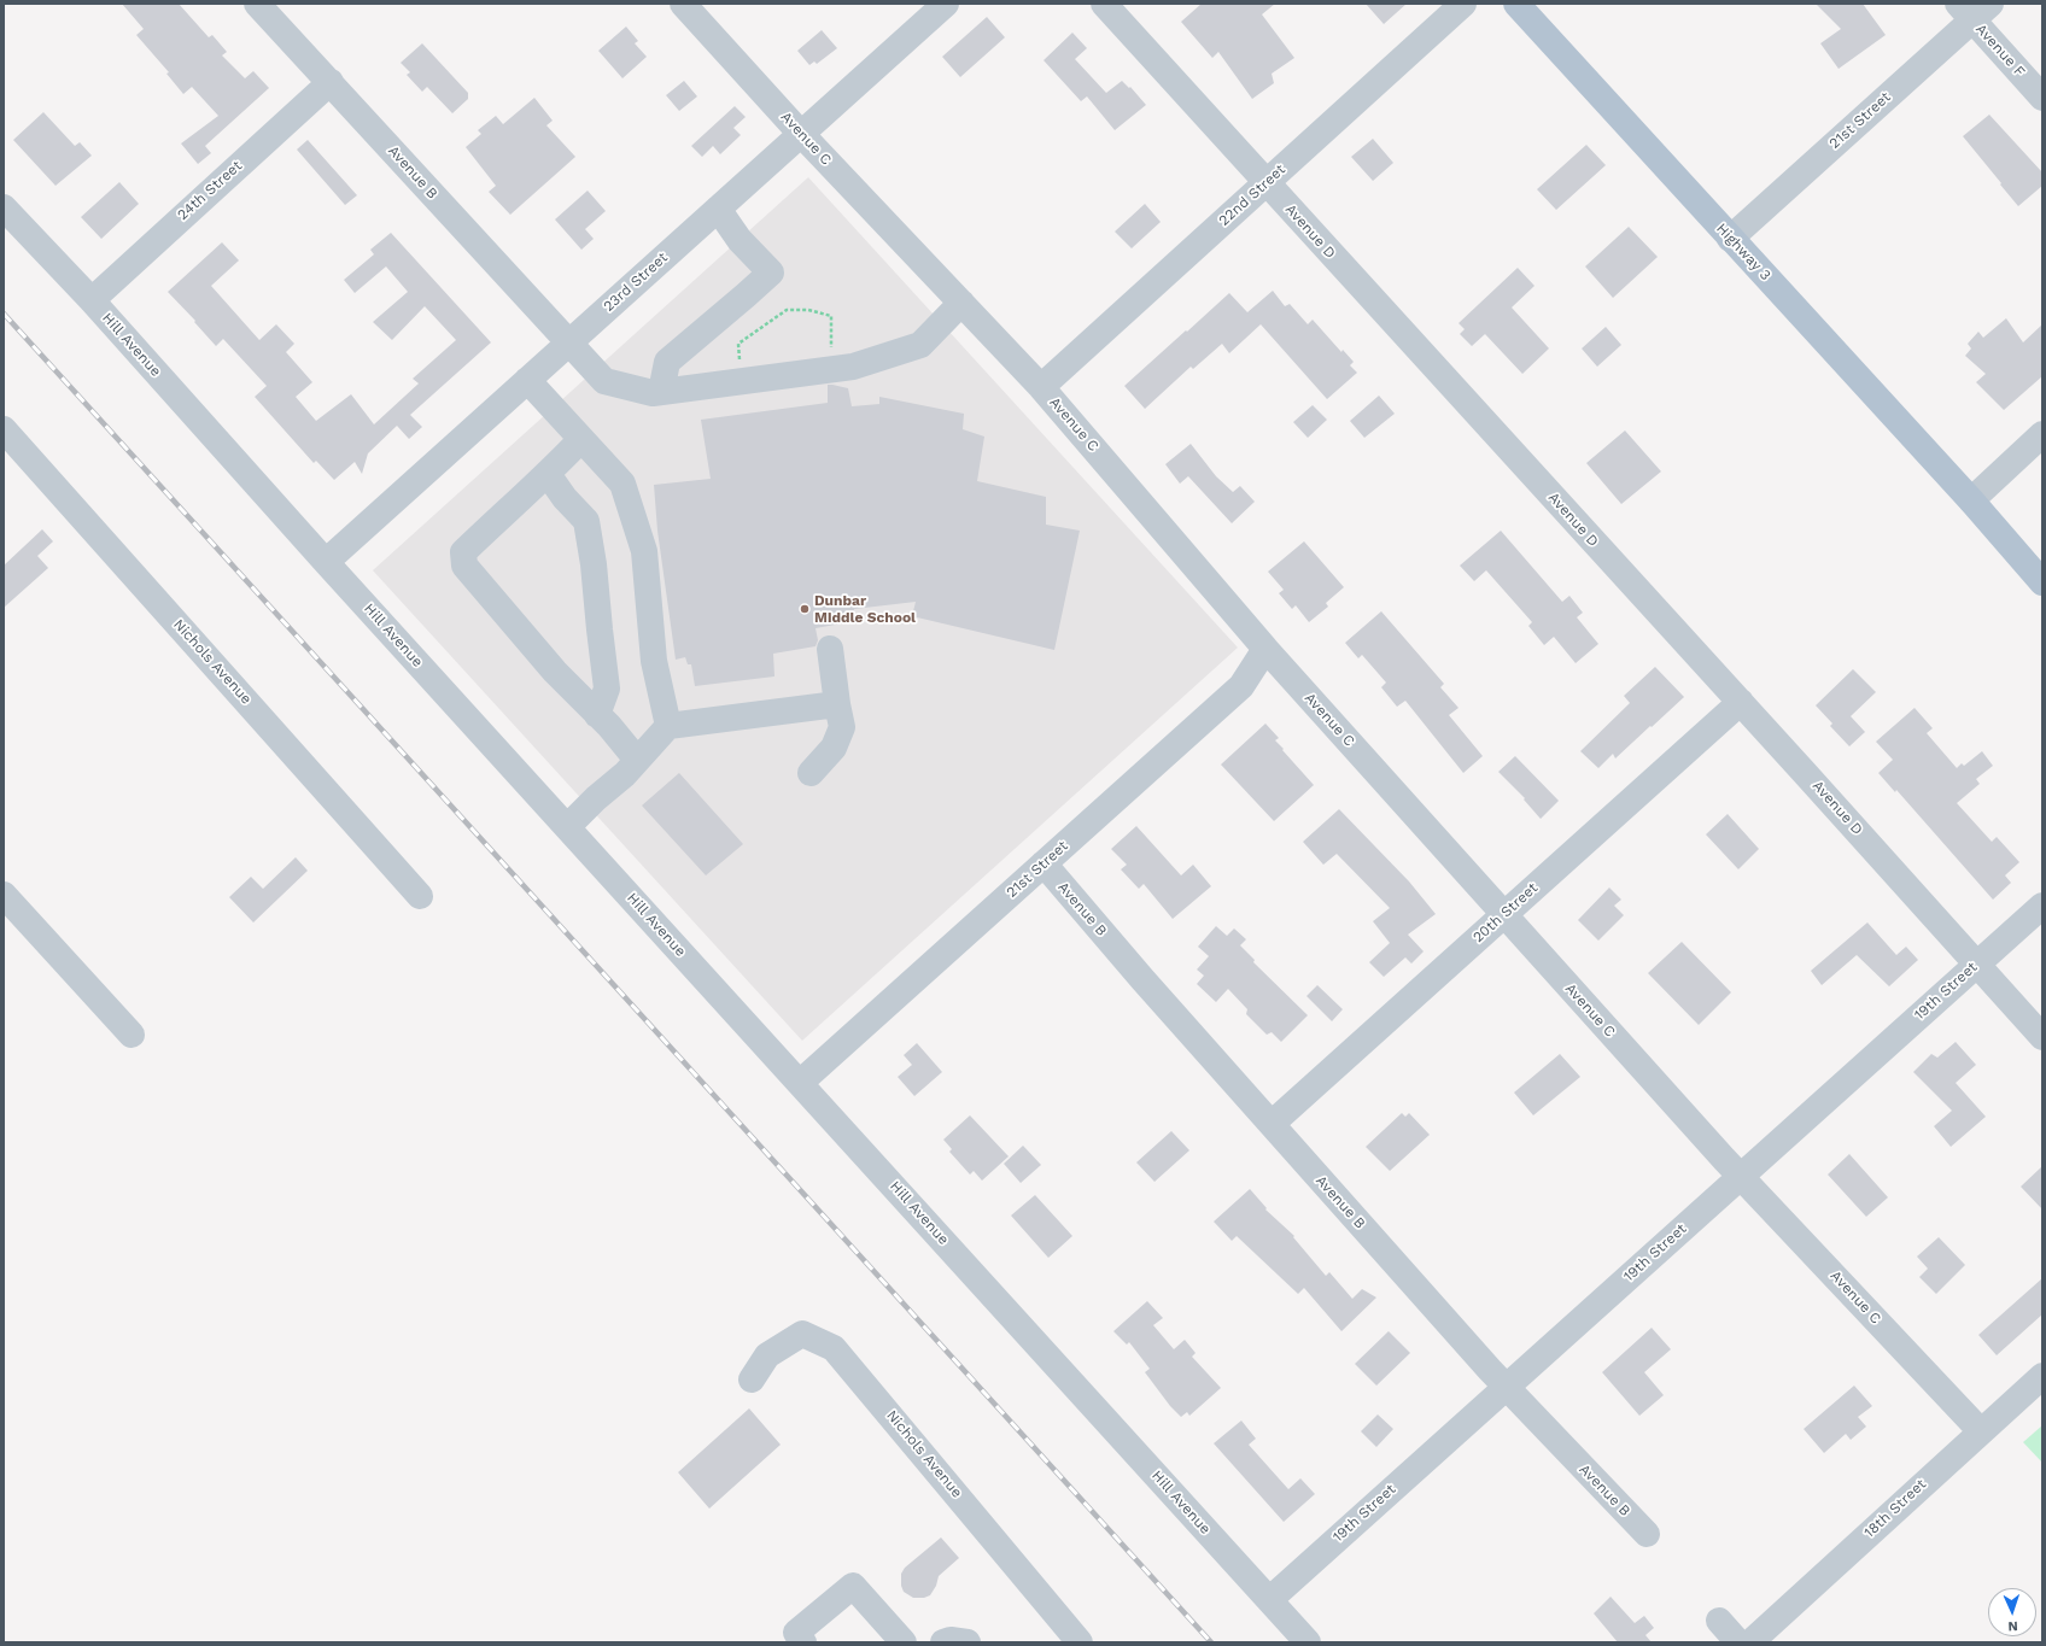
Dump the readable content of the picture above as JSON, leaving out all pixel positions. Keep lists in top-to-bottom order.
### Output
{
  "streets": {
    "main road": ["Highway 3"],
    "street": [
      "Avenue F",
      "21st Street",
      "Avenue C",
      "Avenue B",
      "24th Street",
      "22nd Street",
      "Avenue D",
      "23rd Street",
      "Hill Avenue",
      "Nichols Avenue",
      "20th Street",
      "19th Street",
      "18th Street"
    ]
  },
  "crossings": [
    ["Avenue F", "21st Street"],
    ["21st Street", "Avenue C"],
    ["21st Street", "Avenue B"],
    ["21st Street", "Highway 3"],
    ["21st Street", "Hill Avenue"],
    ["Avenue C", "Avenue B"],
    ["Avenue C", "22nd Street"],
    ["Avenue C", "23rd Street"],
    ["Avenue C", "20th Street"],
    ["Avenue C", "19th Street"],
    ["Avenue C", "18th Street"],
    ["Avenue B", "24th Street"],
    ["Avenue B", "23rd Street"],
    ["Avenue B", "20th Street"],
    ["Avenue B", "19th Street"],
    ["24th Street", "Hill Avenue"],
    ["22nd Street", "Avenue D"],
    ["Avenue D", "20th Street"],
    ["Avenue D", "19th Street"],
    ["23rd Street", "Hill Avenue"],
    ["Hill Avenue", "19th Street"]
  ],
  "places": ["Dunbar Middle School"],
  "north": "bottom"
}
